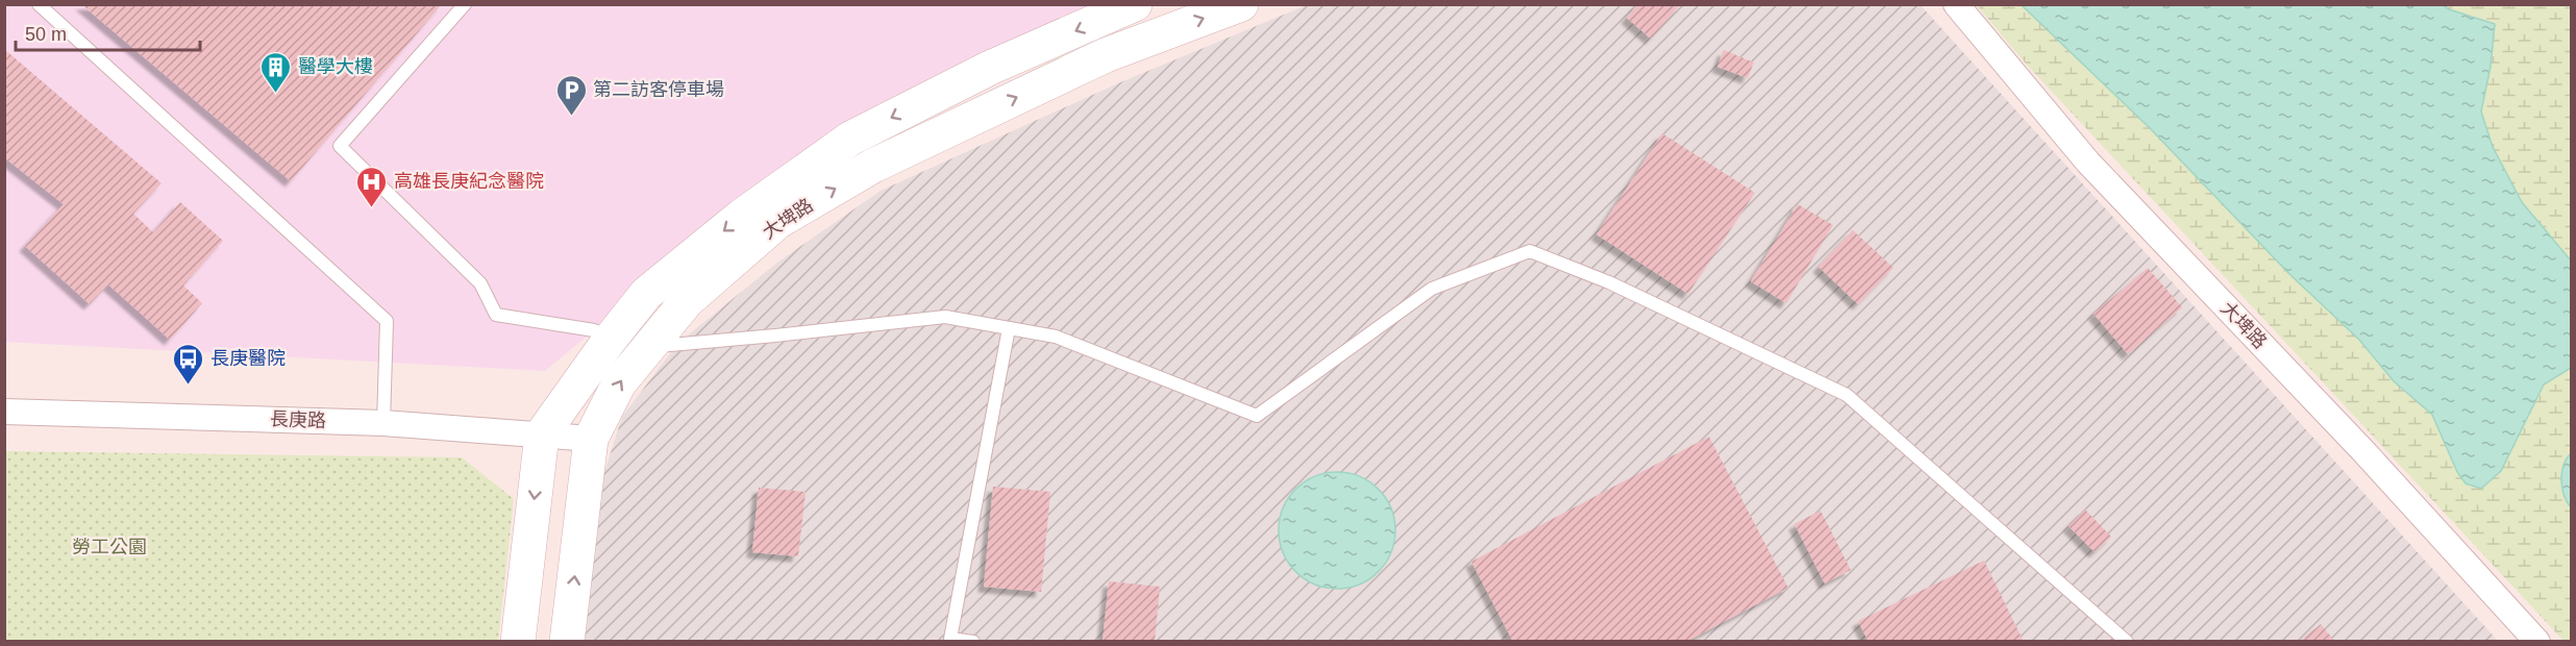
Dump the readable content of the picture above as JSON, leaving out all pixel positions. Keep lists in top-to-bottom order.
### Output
{
  "streets": {
    "main road": ["大埤路"],
    "street": ["長庚路"]
  },
  "crossings": [
    ["大埤路", "長庚路"]
  ],
  "parks": ["勞工公園"],
  "places": {
    "building": ["醫學大樓"],
    "parking": ["第二訪客停車場"],
    "hospital": ["高雄長庚紀念醫院"],
    "bus stop": ["長庚醫院"]
  },
  "scale_bar": "50 m"
}
